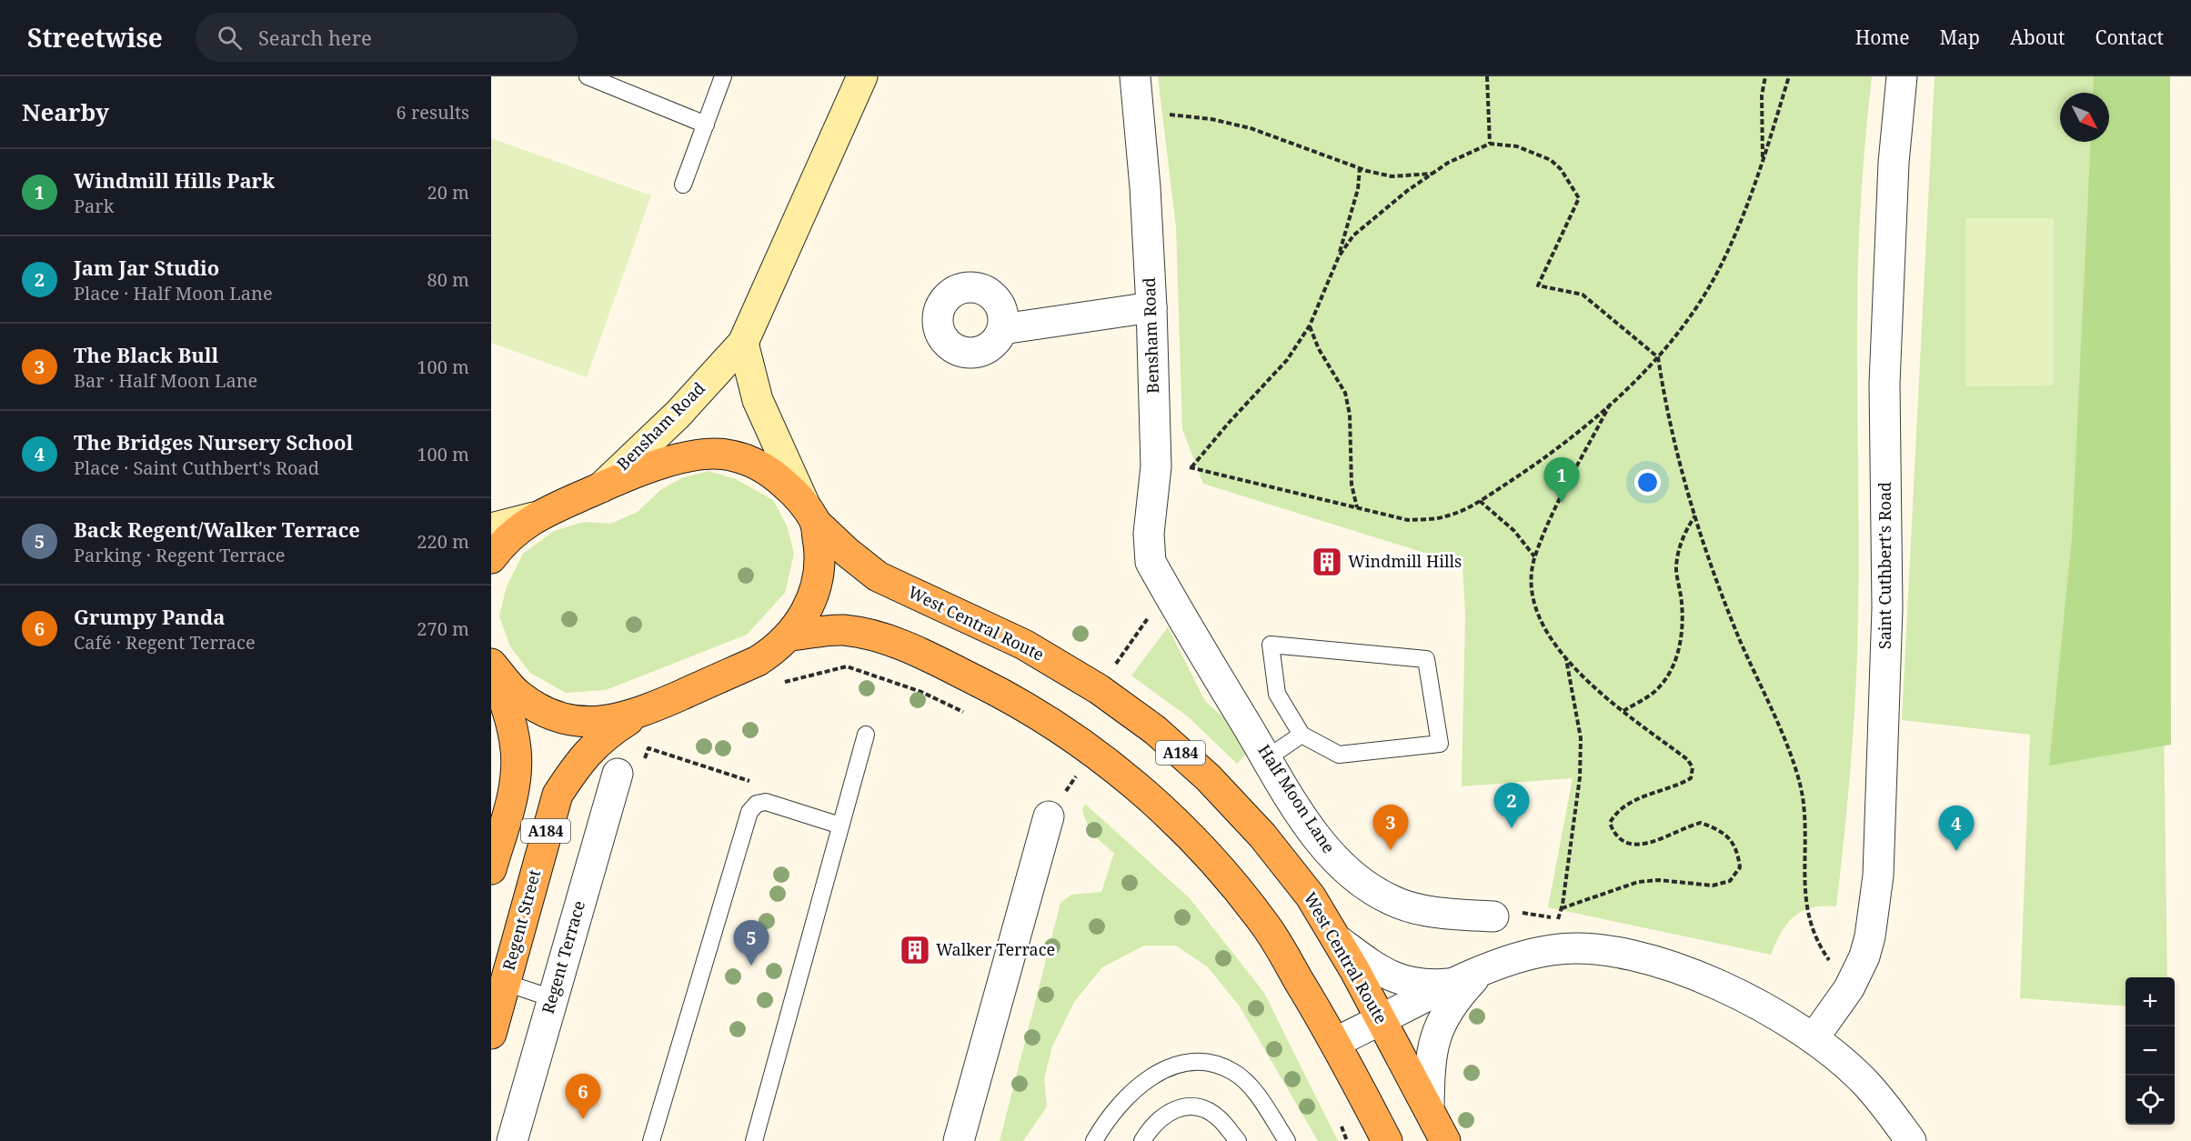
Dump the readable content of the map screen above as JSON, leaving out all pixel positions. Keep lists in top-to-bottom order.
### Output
{
  "streets": {
    "highway": ["West Central Route", "A184", "Regent Street"],
    "main road": ["Bensham Road"],
    "street": ["Saint Cuthbert's Road", "Half Moon Lane", "Regent Terrace"]
  },
  "crossings": [
    ["Bensham Road", "West Central Route"],
    ["Bensham Road", "Half Moon Lane"]
  ],
  "places": {
    "building": ["Windmill Hills", "Walker Terrace"]
  },
  "north": "bottom right",
  "page": {
    "header": "Streetwise",
    "search": "Search here",
    "nav": [
      "Home",
      "Map",
      "About",
      "Contact"
    ],
    "heading": ["Nearby", "6 results"],
    "list": [
      {
        "mark": "1",
        "name": "Windmill Hills Park",
        "note": "Park",
        "value": "20 m"
      },
      {
        "mark": "2",
        "name": "Jam Jar Studio",
        "note": "Place · Half Moon Lane",
        "value": "80 m"
      },
      {
        "mark": "3",
        "name": "The Black Bull",
        "note": "Bar · Half Moon Lane",
        "value": "100 m"
      },
      {
        "mark": "4",
        "name": "The Bridges Nursery School",
        "note": "Place · Saint Cuthbert's Road",
        "value": "100 m"
      },
      {
        "mark": "5",
        "name": "Back Regent/Walker Terrace",
        "note": "Parking · Regent Terrace",
        "value": "220 m"
      },
      {
        "mark": "6",
        "name": "Grumpy Panda",
        "note": "Café · Regent Terrace",
        "value": "270 m"
      }
    ],
    "pins": [
      "1",
      "2",
      "3",
      "4",
      "5",
      "6"
    ],
    "map_buttons": ["+", "−"]
  }
}
